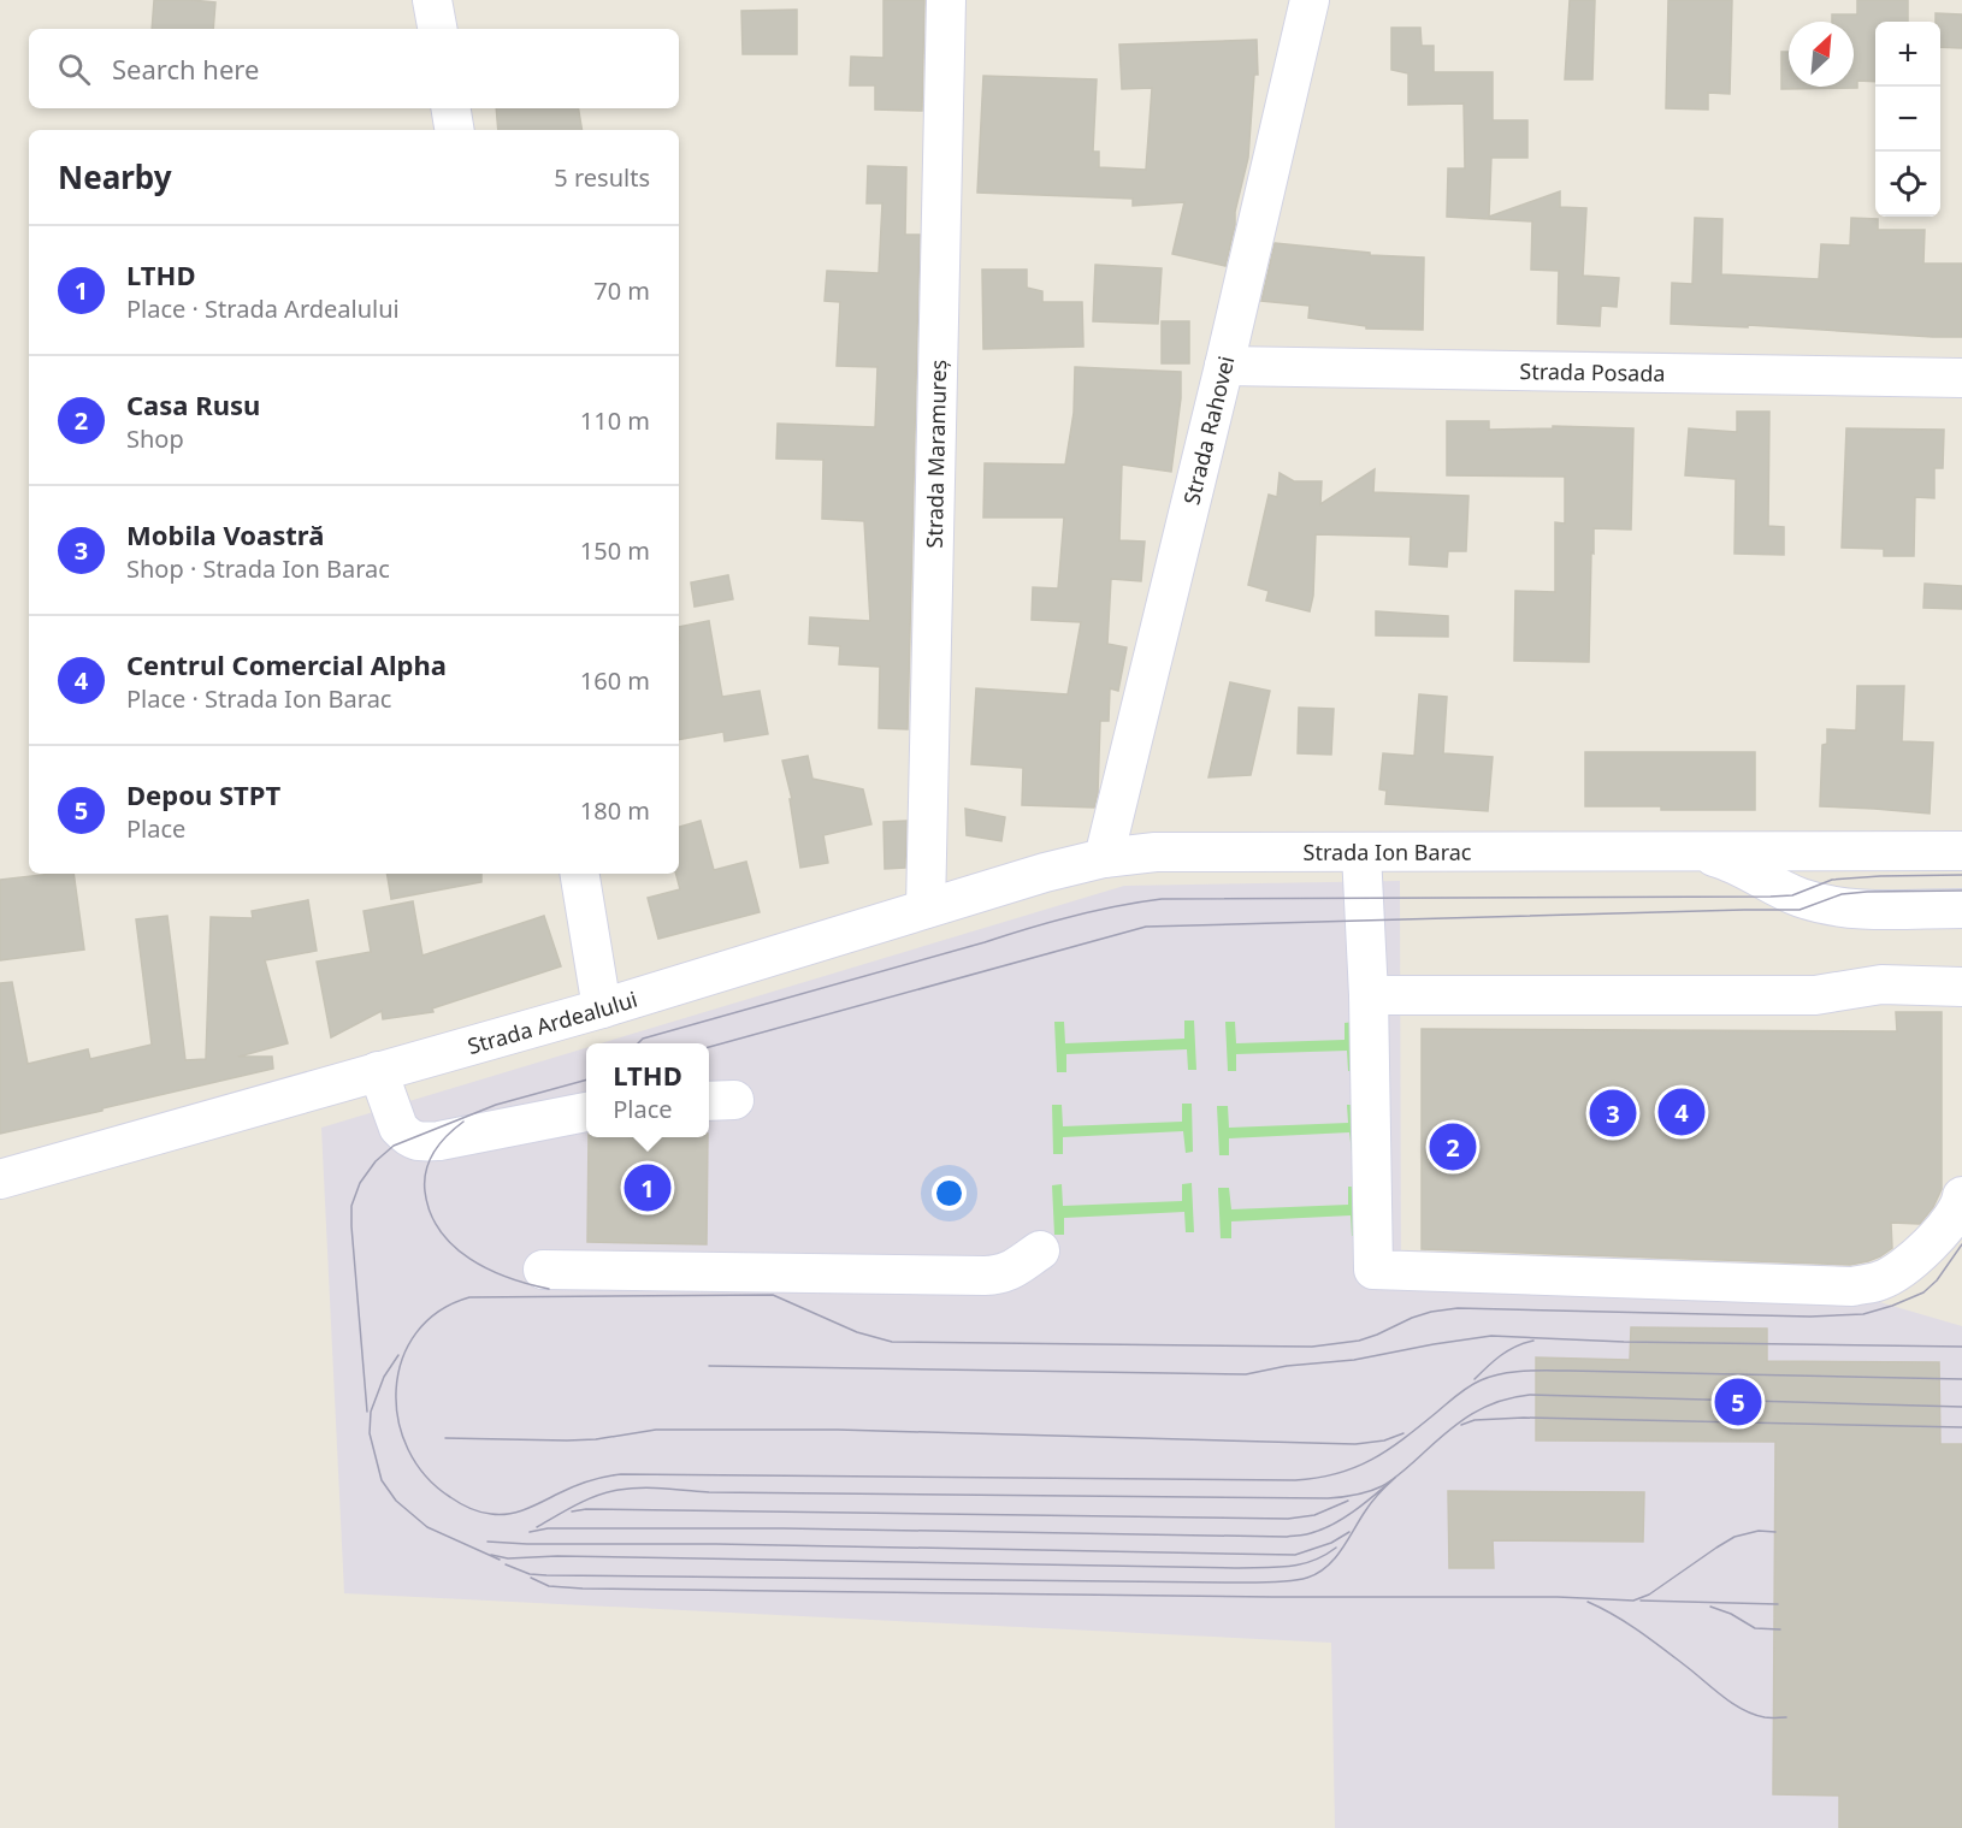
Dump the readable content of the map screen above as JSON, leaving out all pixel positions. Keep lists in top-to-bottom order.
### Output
{
  "streets": {
    "street": [
      "Strada Posada",
      "Strada Rahovei",
      "Strada Maramureș",
      "Strada Ion Barac",
      "Strada Ardealului"
    ]
  },
  "crossings": [
    ["Strada Posada", "Strada Rahovei"],
    ["Strada Rahovei", "Strada Ion Barac"],
    ["Strada Rahovei", "Strada Ardealului"],
    ["Strada Maramureș", "Strada Ardealului"],
    ["Strada Ion Barac", "Strada Ardealului"]
  ],
  "north": "top right",
  "page": {
    "map_buttons": ["+", "−"],
    "search": "Search here",
    "heading": ["Nearby", "5 results"],
    "list": [
      {
        "mark": "1",
        "name": "LTHD",
        "note": "Place · Strada Ardealului",
        "value": "70 m"
      },
      {
        "mark": "2",
        "name": "Casa Rusu",
        "note": "Shop",
        "value": "110 m"
      },
      {
        "mark": "3",
        "name": "Mobila Voastră",
        "note": "Shop · Strada Ion Barac",
        "value": "150 m"
      },
      {
        "mark": "4",
        "name": "Centrul Comercial Alpha",
        "note": "Place · Strada Ion Barac",
        "value": "160 m"
      },
      {
        "mark": "5",
        "name": "Depou STPT",
        "note": "Place",
        "value": "180 m"
      }
    ],
    "popup": ["LTHD", "Place"],
    "pins": [
      "4",
      "3",
      "2",
      "1",
      "5"
    ]
  }
}
